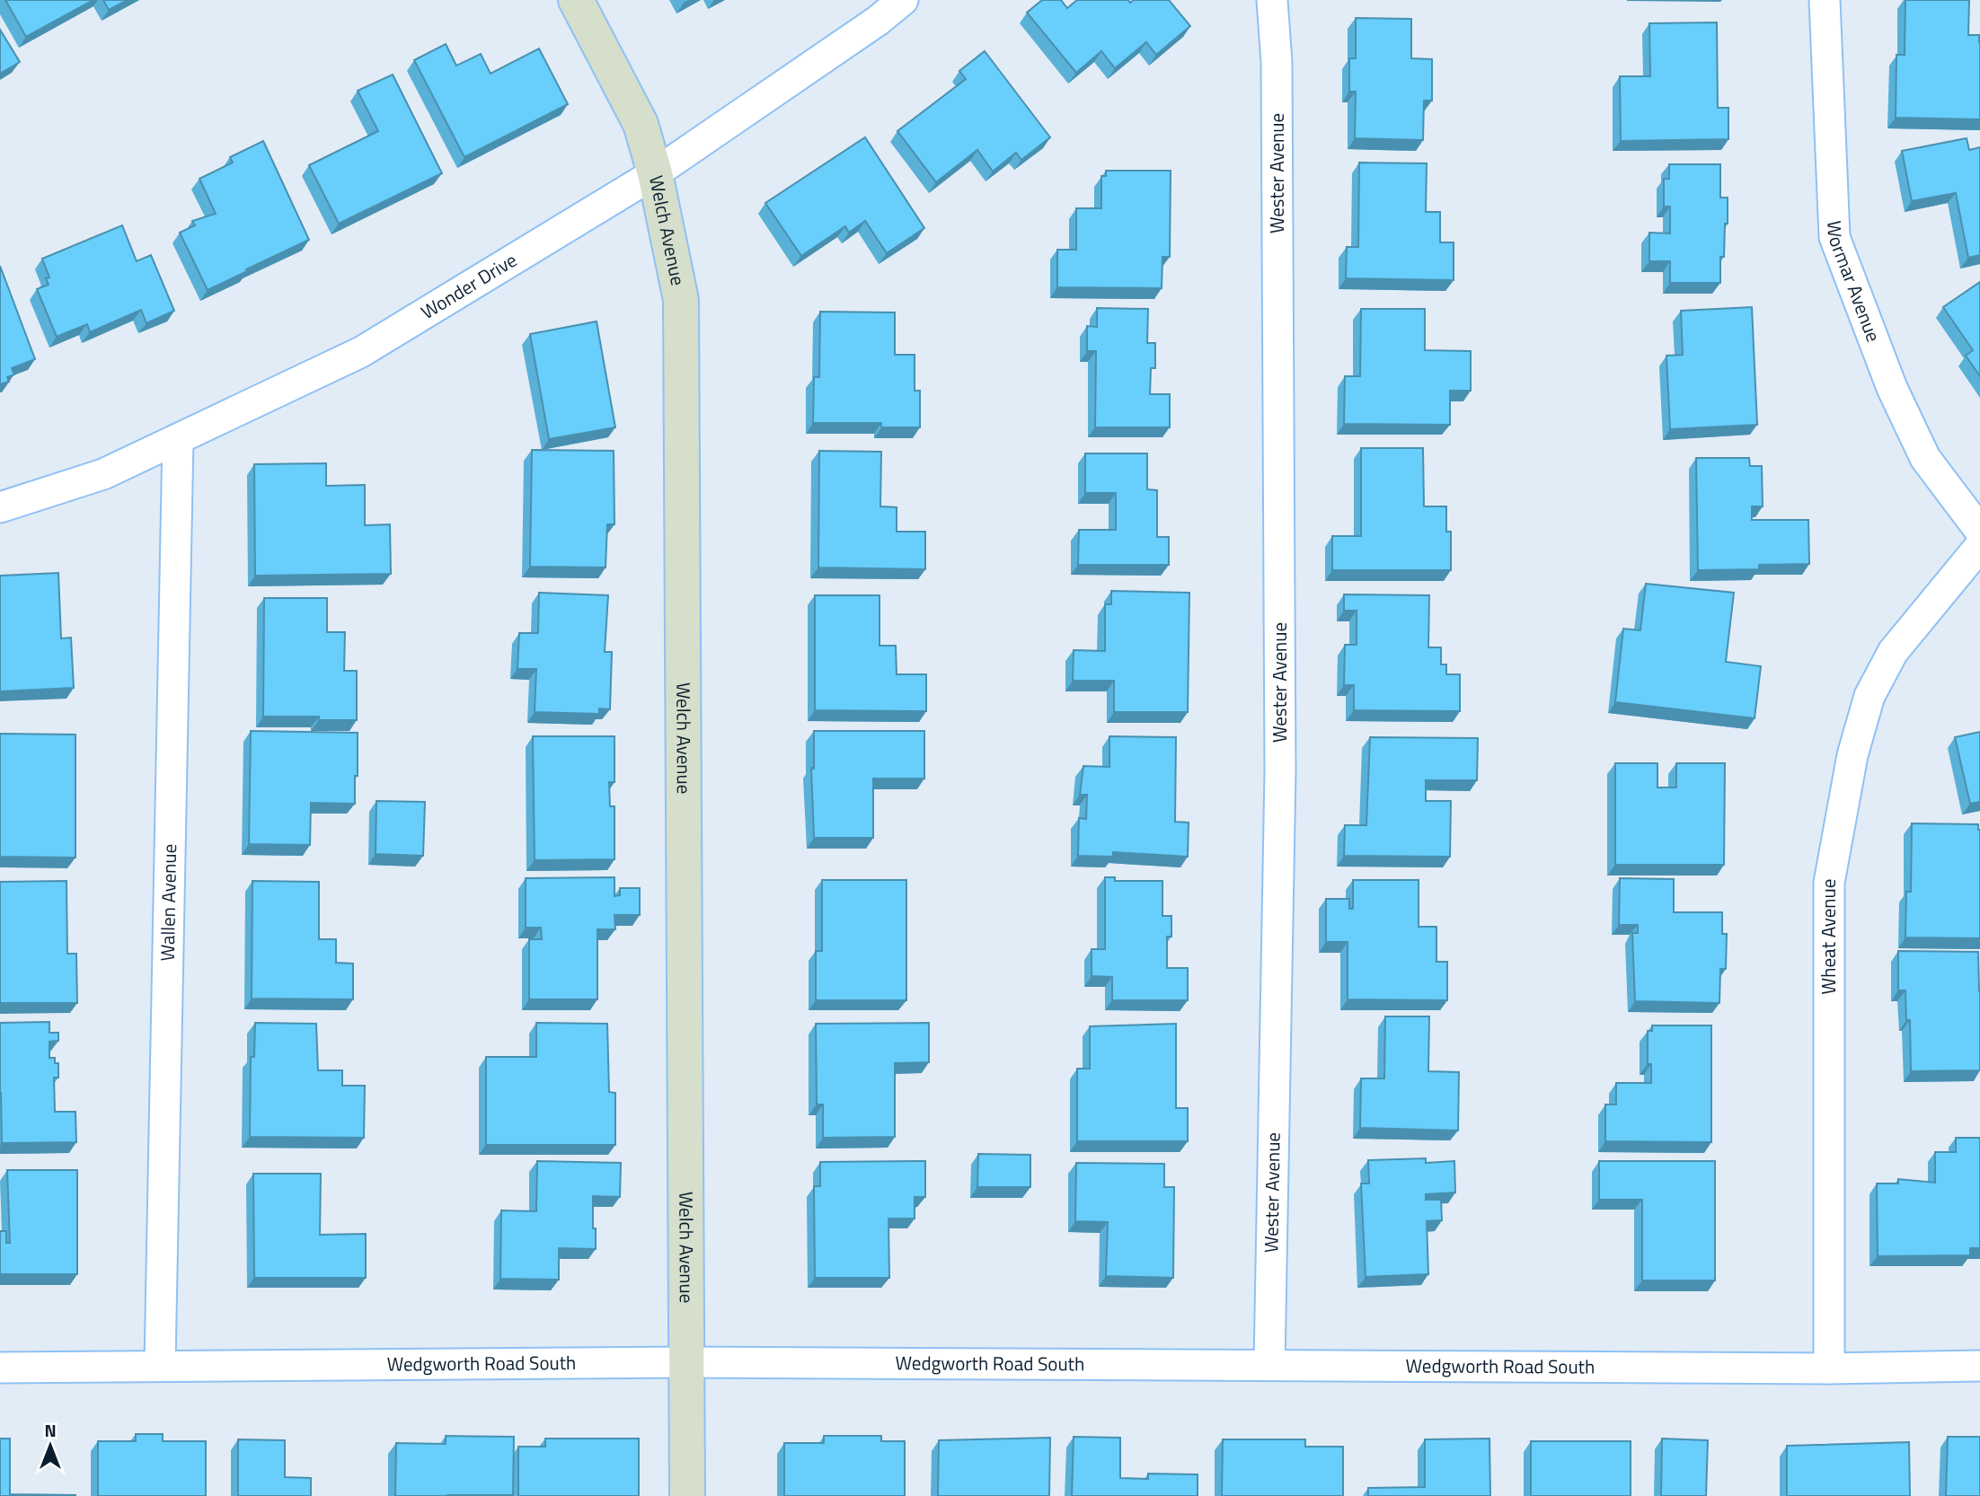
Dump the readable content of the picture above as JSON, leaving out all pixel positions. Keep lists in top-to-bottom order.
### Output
{
  "streets": {
    "street": [
      "Wester Avenue",
      "Welch Avenue",
      "Wormar Avenue",
      "Wonder Drive",
      "Wallen Avenue",
      "Wheat Avenue",
      "Wedgworth Road South"
    ]
  },
  "crossings": [
    ["Wester Avenue", "Wedgworth Road South"],
    ["Welch Avenue", "Wonder Drive"],
    ["Welch Avenue", "Wedgworth Road South"],
    ["Wonder Drive", "Wallen Avenue"],
    ["Wallen Avenue", "Wedgworth Road South"],
    ["Wheat Avenue", "Wedgworth Road South"]
  ],
  "north": "top"
}
